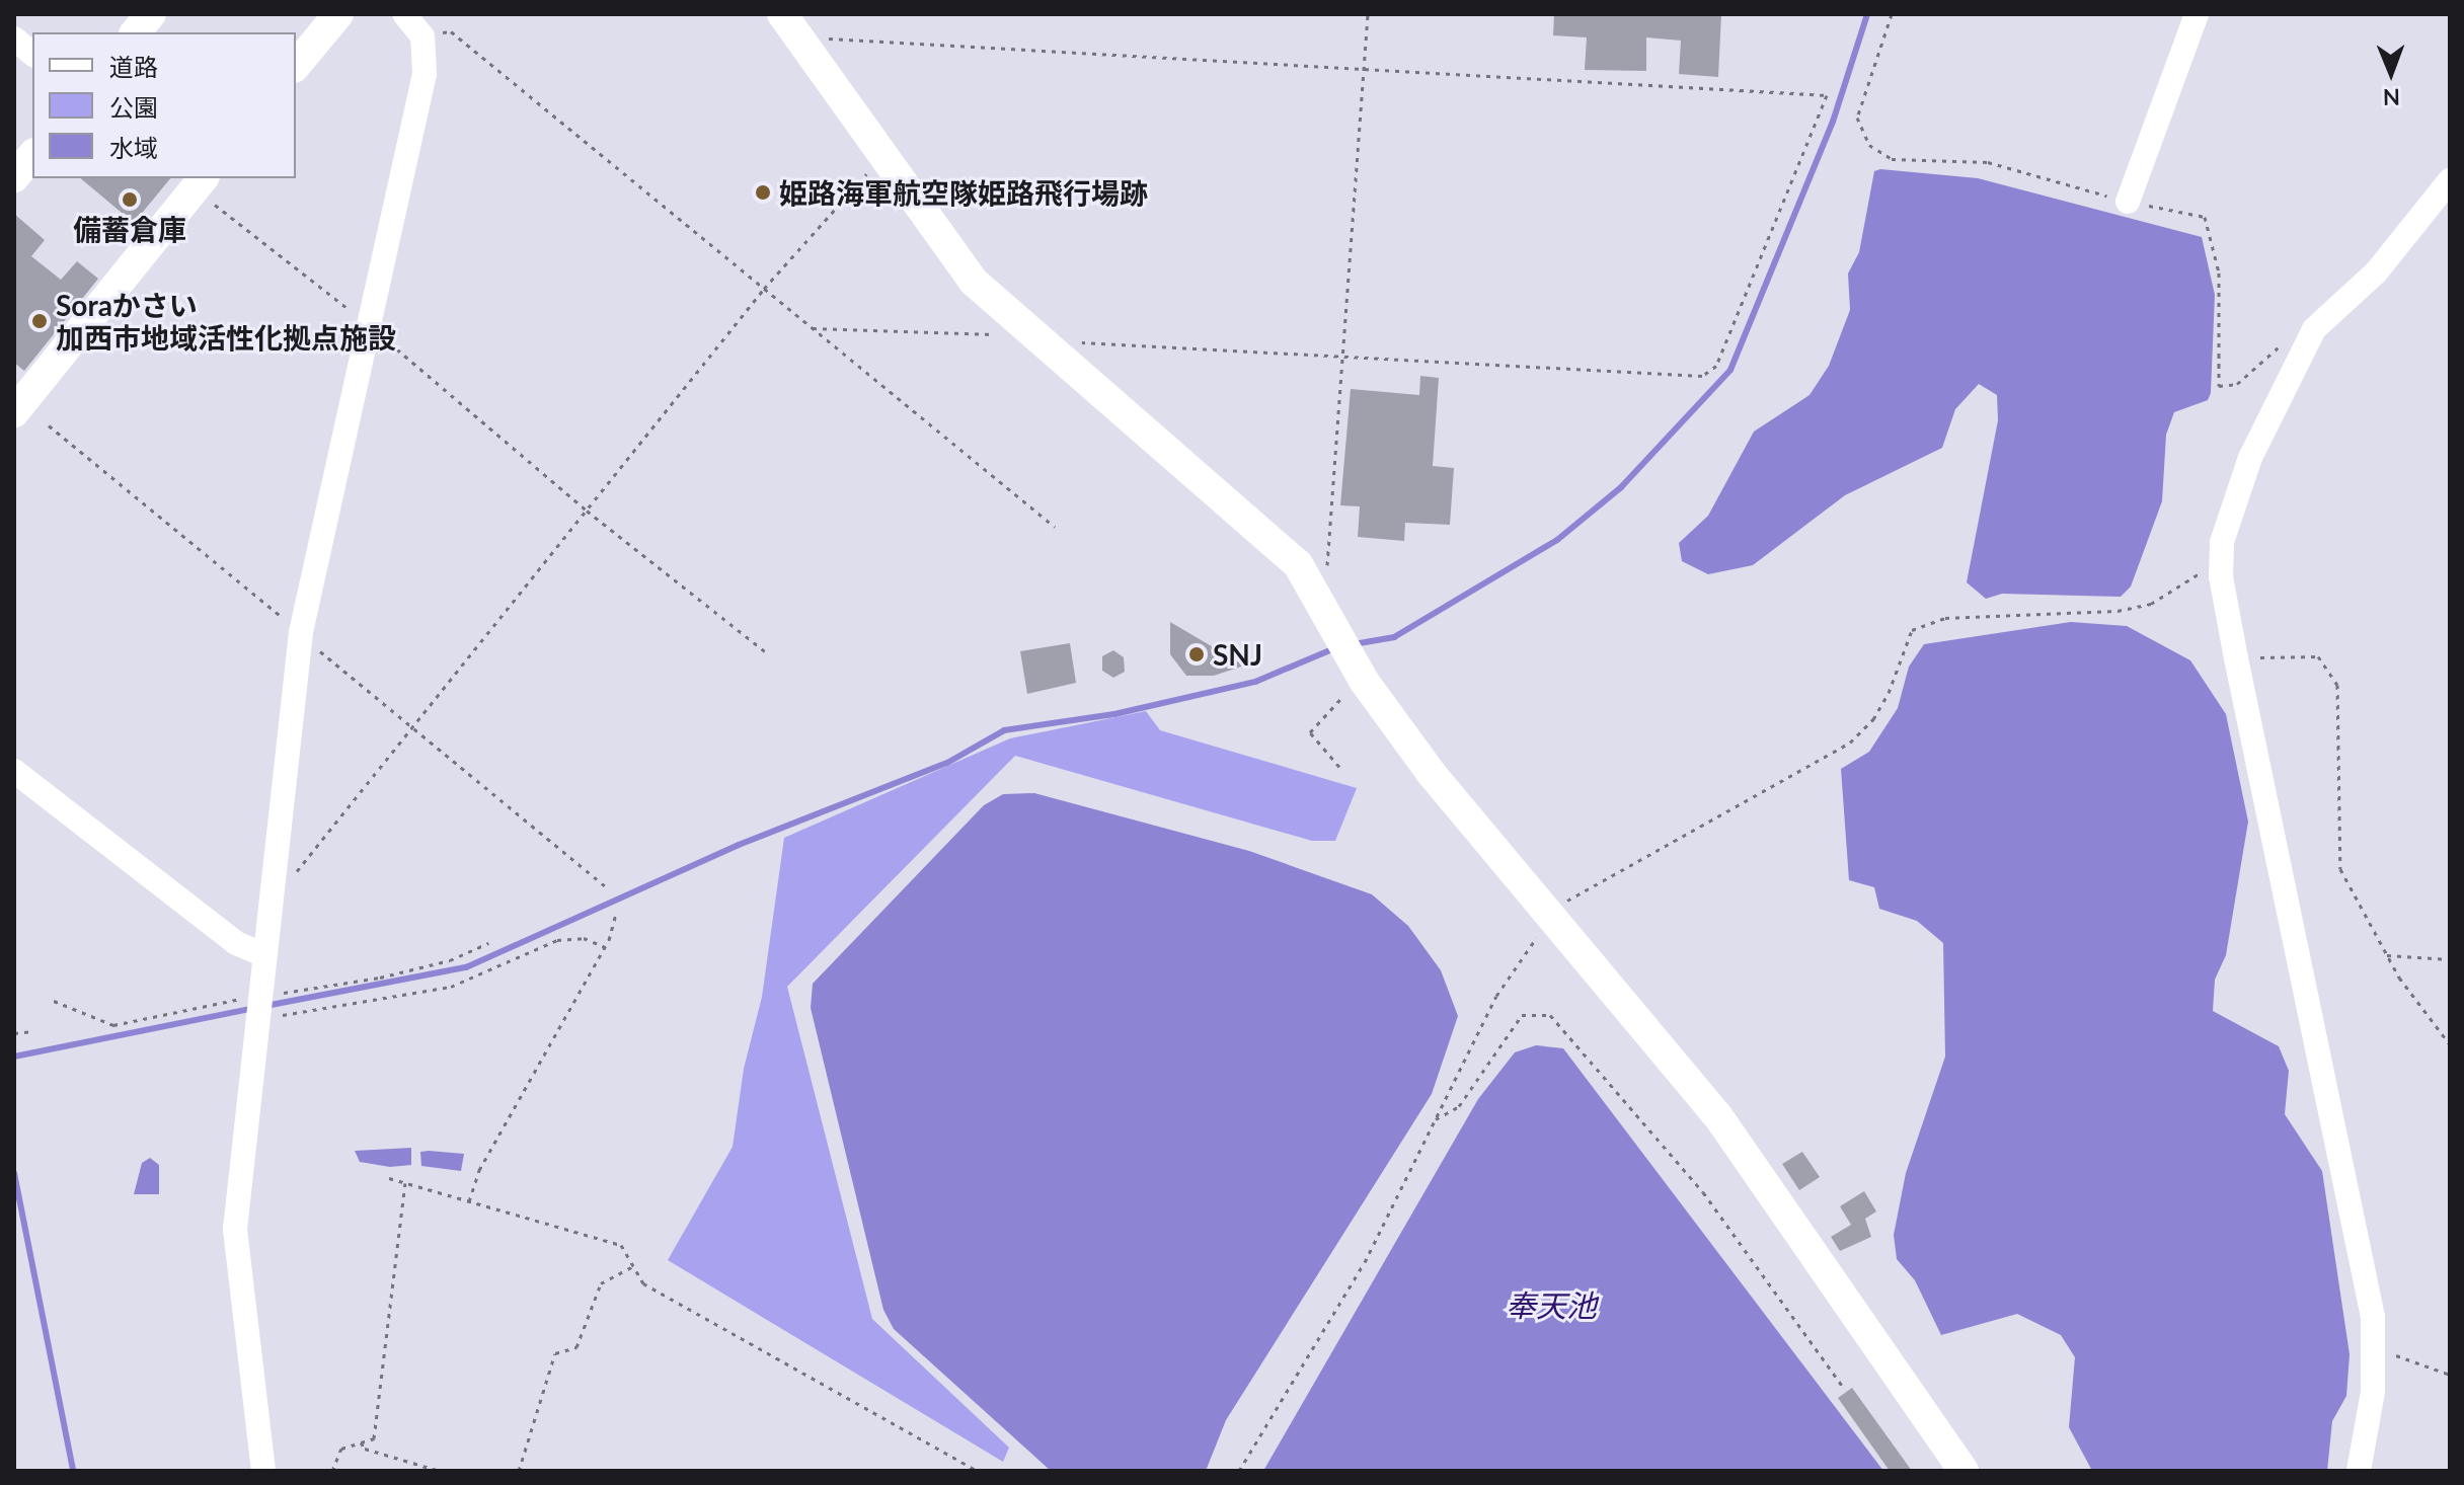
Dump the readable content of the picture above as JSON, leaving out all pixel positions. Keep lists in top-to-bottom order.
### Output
{
  "water": ["奉天池"],
  "places": [
    "姫路海軍航空隊姫路飛行場跡",
    "備蓄倉庫",
    "Soraかさい 加西市地域活性化拠点施設",
    "SNJ"
  ],
  "legend": ["道路", "公園", "水域"],
  "north": "bottom"
}
